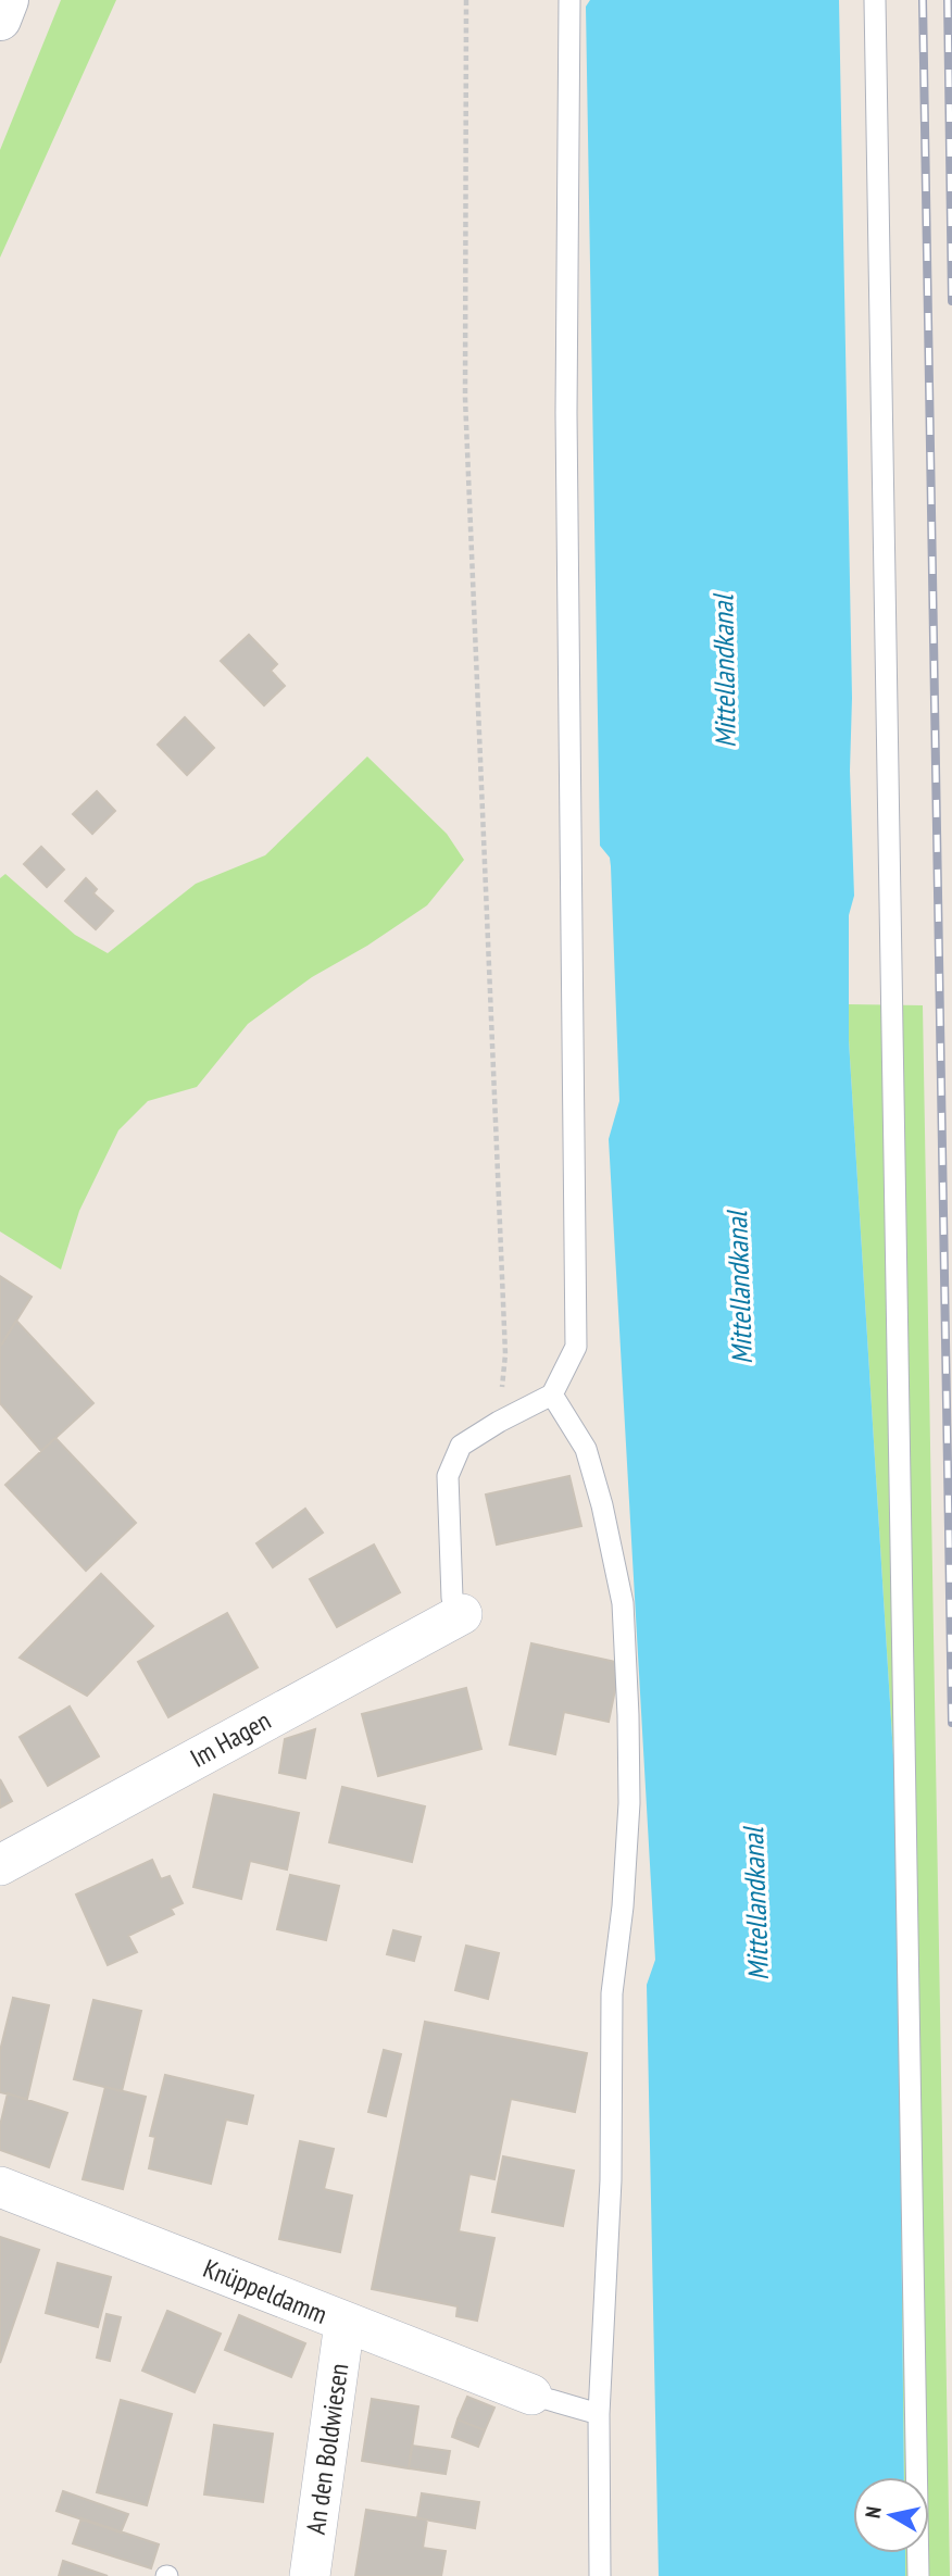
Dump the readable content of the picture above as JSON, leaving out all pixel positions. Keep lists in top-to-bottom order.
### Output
{
  "streets": {
    "street": ["Im Hagen", "Knüppeldamm", "An den Boldwiesen"]
  },
  "crossings": [
    ["Knüppeldamm", "An den Boldwiesen"]
  ],
  "water": ["Mittellandkanal"],
  "north": "left"
}
